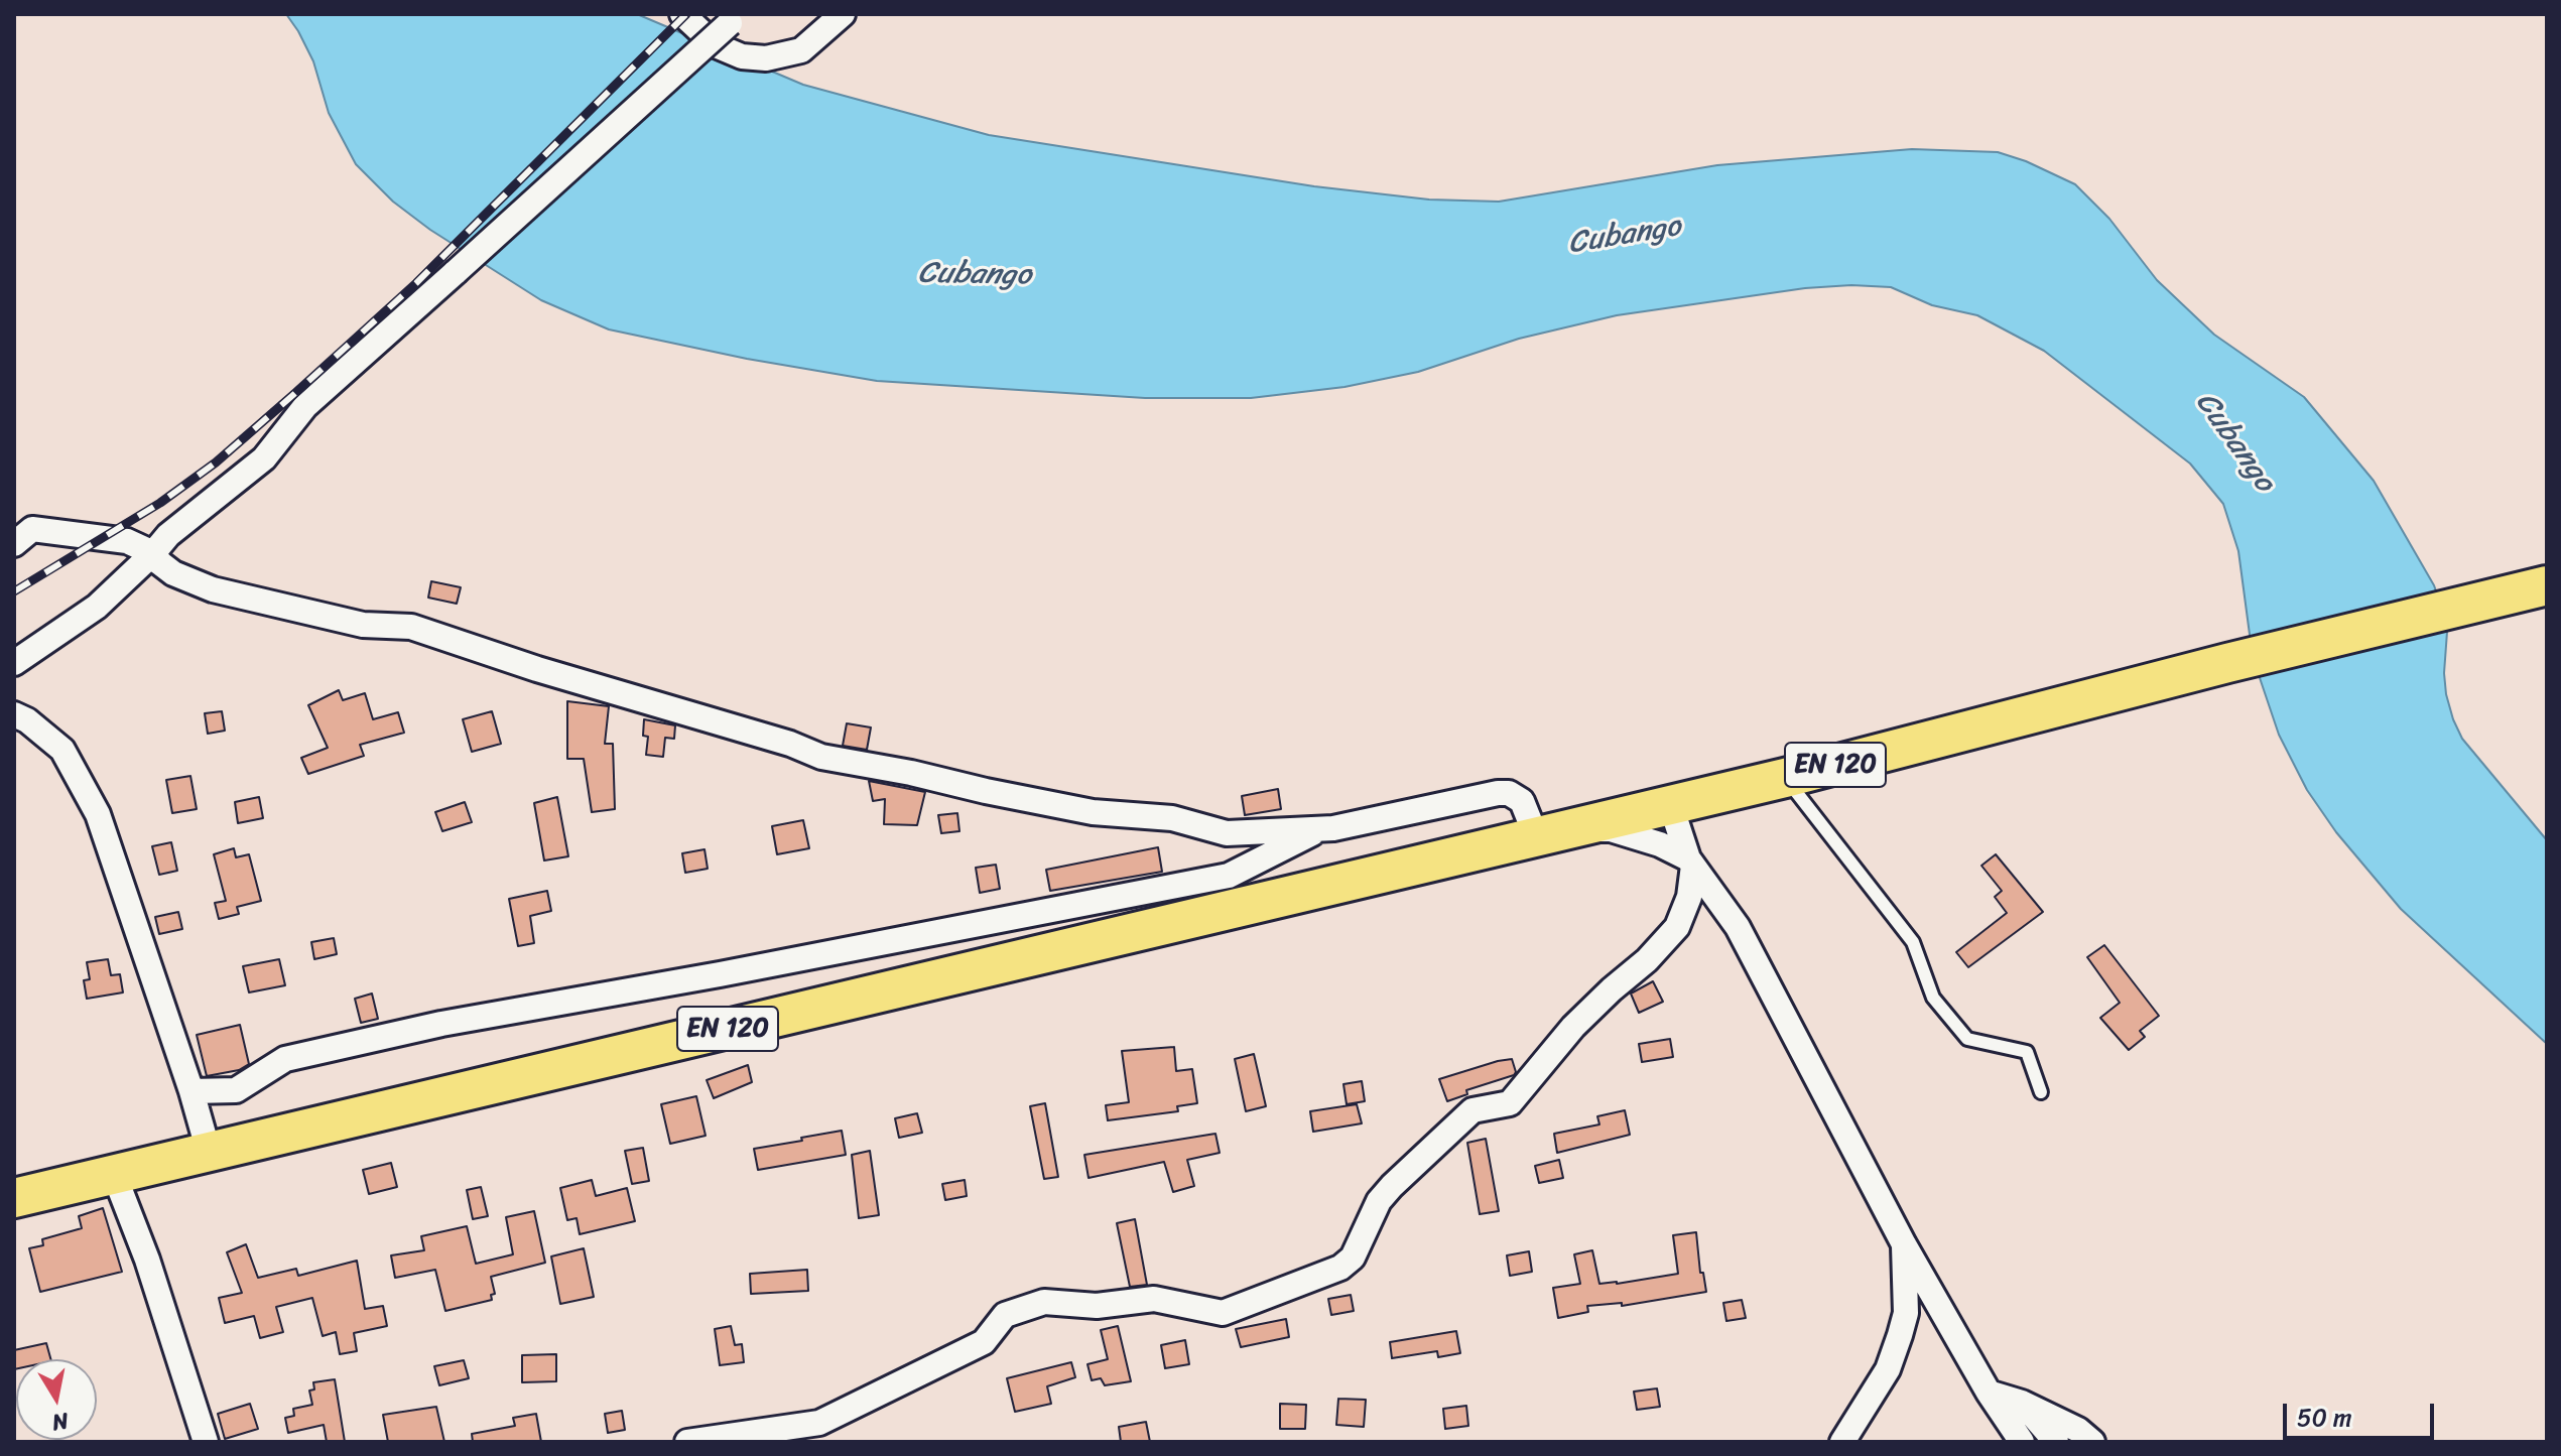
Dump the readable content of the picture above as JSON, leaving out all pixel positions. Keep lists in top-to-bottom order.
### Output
{
  "streets": {
    "main road": ["EN 120"]
  },
  "water": ["Cubango"],
  "scale_bar": "50 m",
  "north": "bottom"
}
